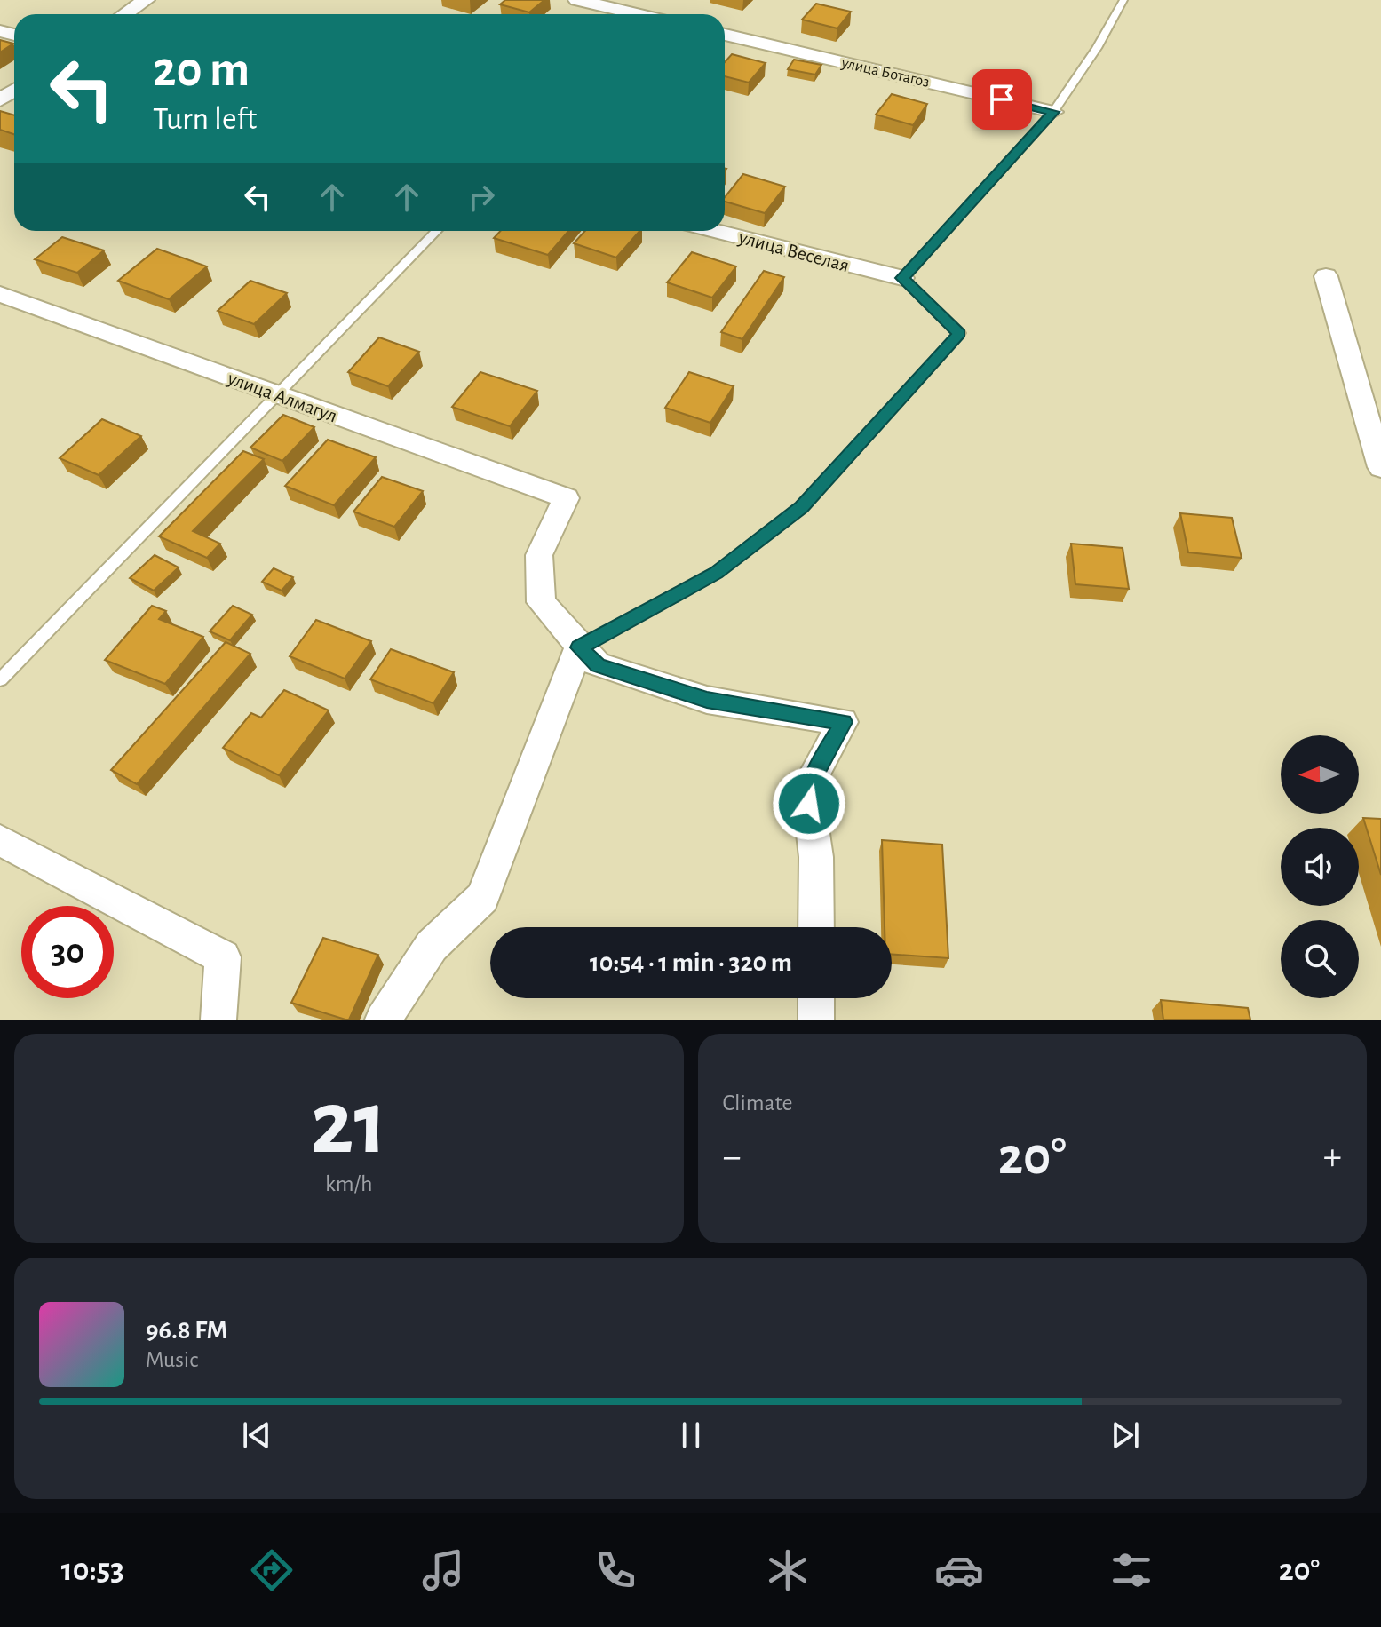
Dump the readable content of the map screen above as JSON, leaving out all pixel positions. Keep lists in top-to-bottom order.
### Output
{
  "streets": {
    "street": ["улица Ботагоз", "улица Веселая", "улица Алмагул"]
  },
  "north": "left",
  "page": {
    "turn": ["20 m", "Turn left"],
    "limit": "30",
    "trip": "10:54 · 1 min · 320 m",
    "tile": [
      ["21", "km/h"],
      "Climate"
    ],
    "heat": ["−", "20°", "+"],
    "song": ["96.8 FM", "Music"],
    "tabs": ["10:53", "20°"]
  }
}
